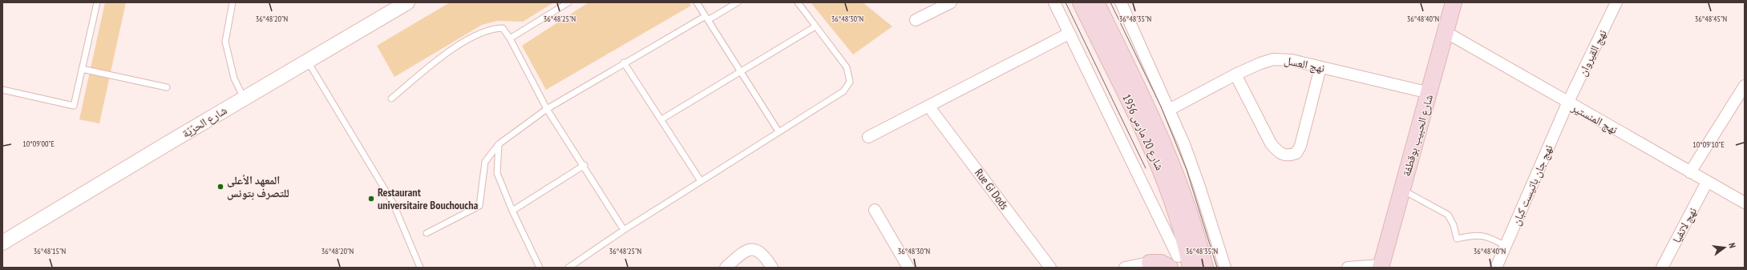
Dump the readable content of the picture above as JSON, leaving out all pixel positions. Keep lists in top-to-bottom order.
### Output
{
  "streets": {
    "main road": ["شارع 20 مارس 1956", "شارع الحبيب بوقطفة"],
    "street": [
      "نهج القيروان",
      "نهج العسل",
      "نهج المنستير",
      "شارع الحرّيّة",
      "نهج جان باتيست كبان",
      "Rue Gi Dods",
      "نهج لاتفيا"
    ]
  },
  "crossings": [
    ["نهج القيروان", "نهج المنستير"],
    ["نهج القيروان", "نهج جان باتيست كبان"],
    ["نهج العسل", "شارع الحبيب بوقطفة"],
    ["نهج المنستير", "شارع الحبيب بوقطفة"],
    ["نهج المنستير", "نهج جان باتيست كبان"],
    ["نهج المنستير", "نهج لاتفيا"]
  ],
  "places": ["المعهد الأعلى للتصرف بتونس", "Restaurant universitaire Bouchoucha"],
  "north": "right",
  "coordinates": [
    "36°48'20\"N",
    "36°48'45\"N",
    "36°48'25\"N",
    "36°48'30\"N",
    "36°48'35\"N",
    "36°48'40\"N",
    "10°09'00\"E",
    "10°09'10\"E",
    "36°48'15\"N"
  ]
}
